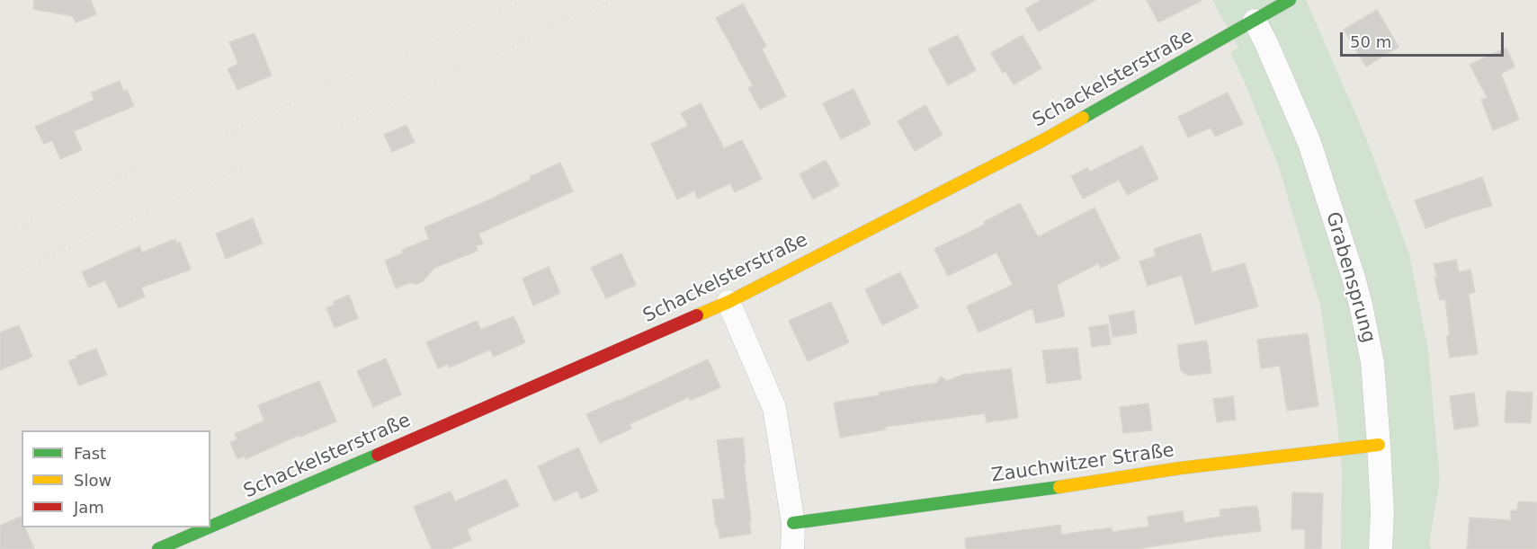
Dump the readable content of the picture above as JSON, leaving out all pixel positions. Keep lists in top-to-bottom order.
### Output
{
  "streets": {
    "street": ["Schackelsterstraße", "Grabensprung", "Zauchwitzer Straße"]
  },
  "crossings": [
    ["Schackelsterstraße", "Grabensprung"],
    ["Grabensprung", "Zauchwitzer Straße"]
  ],
  "legend": ["Fast", "Slow", "Jam"],
  "scale_bar": "50 m"
}
